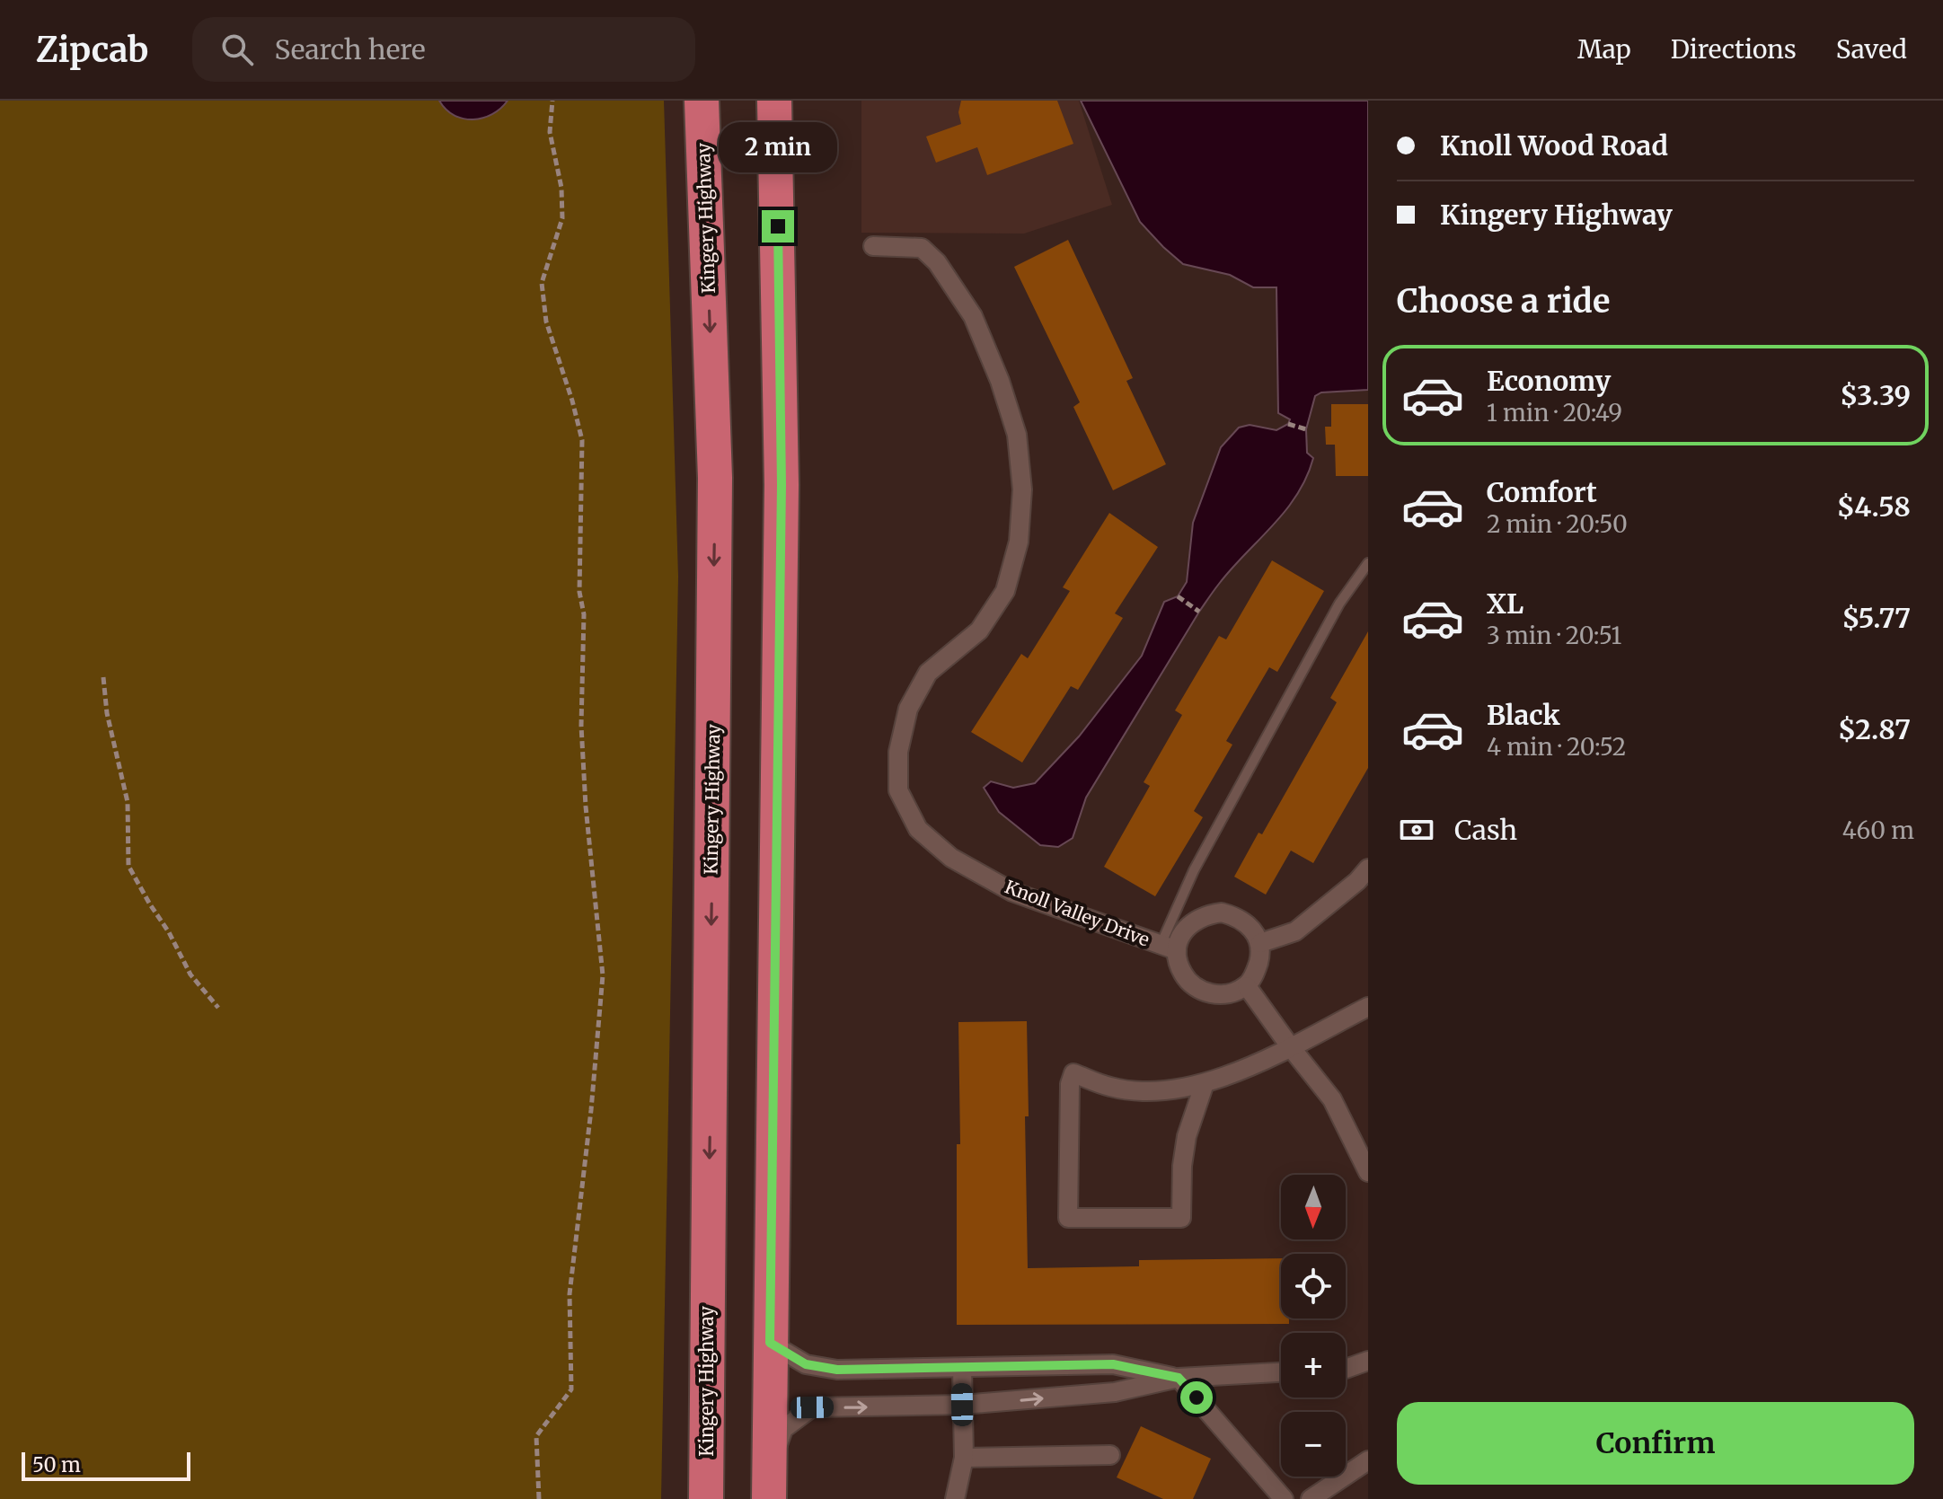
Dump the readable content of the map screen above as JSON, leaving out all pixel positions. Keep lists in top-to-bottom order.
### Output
{
  "streets": {
    "highway": ["Kingery Highway"],
    "street": ["Knoll Valley Drive"]
  },
  "scale_bar": "50 m",
  "north": "bottom",
  "page": {
    "header": "Zipcab",
    "search": "Search here",
    "nav": ["Map", "Directions", "Saved"],
    "banner": ["Knoll Wood Road", "Kingery Highway"],
    "bubble": "2 min",
    "heading": "Choose a ride",
    "list": [
      {
        "name": "Economy",
        "note": "1 min · 20:49",
        "value": "$3.39"
      },
      {
        "name": "Comfort",
        "note": "2 min · 20:50",
        "value": "$4.58"
      },
      {
        "name": "XL",
        "note": "3 min · 20:51",
        "value": "$5.77"
      },
      {
        "name": "Black",
        "note": "4 min · 20:52",
        "value": "$2.87"
      }
    ],
    "pay": ["Cash", "460 m"],
    "map_buttons": ["+", "−"],
    "buttons": "Confirm",
    "scale": "50 m"
  }
}
